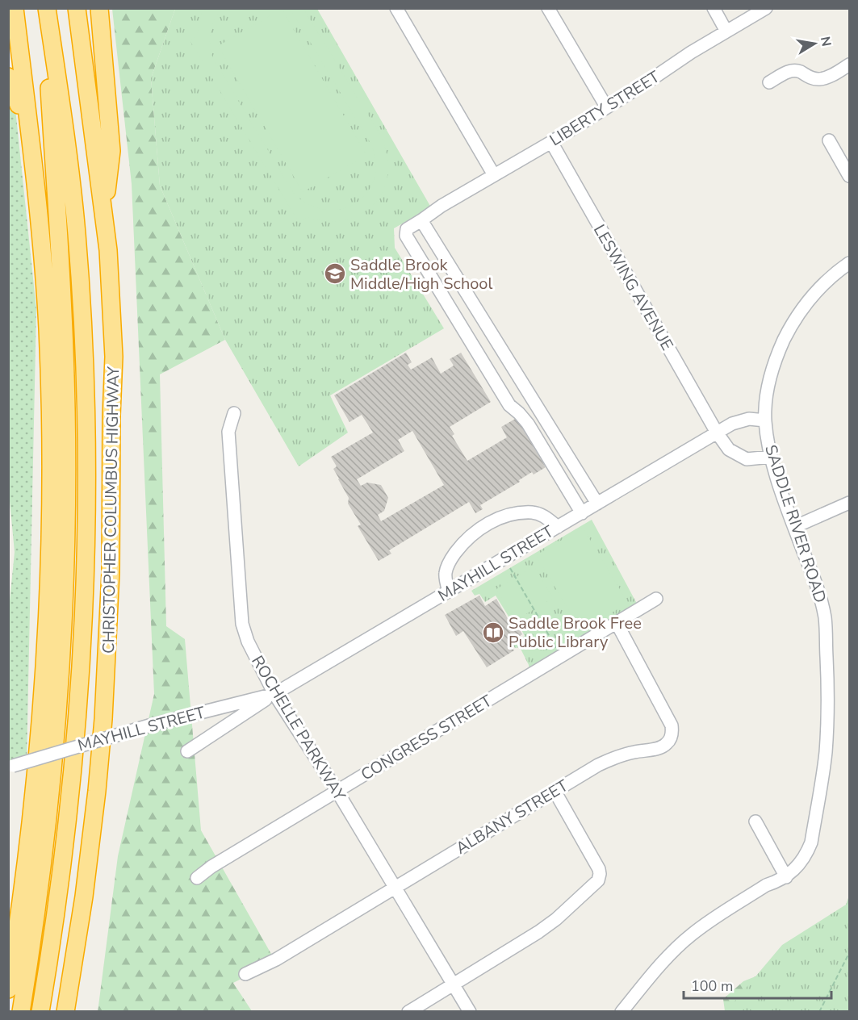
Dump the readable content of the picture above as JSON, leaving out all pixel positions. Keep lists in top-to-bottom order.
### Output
{
  "streets": {
    "highway": ["CHRISTOPHER COLUMBUS HIGHWAY"],
    "street": [
      "LIBERTY STREET",
      "LESWING AVENUE",
      "SADDLE RIVER ROAD",
      "MAYHILL STREET",
      "ROCHELLE PARKWAY",
      "CONGRESS STREET",
      "ALBANY STREET"
    ]
  },
  "crossings": [
    ["LIBERTY STREET", "LESWING AVENUE"],
    ["LIBERTY STREET", "MAYHILL STREET"],
    ["LESWING AVENUE", "MAYHILL STREET"],
    ["SADDLE RIVER ROAD", "MAYHILL STREET"],
    ["MAYHILL STREET", "ROCHELLE PARKWAY"],
    ["ROCHELLE PARKWAY", "CONGRESS STREET"],
    ["ROCHELLE PARKWAY", "ALBANY STREET"],
    ["CONGRESS STREET", "ALBANY STREET"]
  ],
  "places": {
    "school or university": ["Saddle Brook Middle/High School"],
    "library": ["Saddle Brook Free Public Library"]
  },
  "scale_bar": "100 m",
  "north": "right"
}
